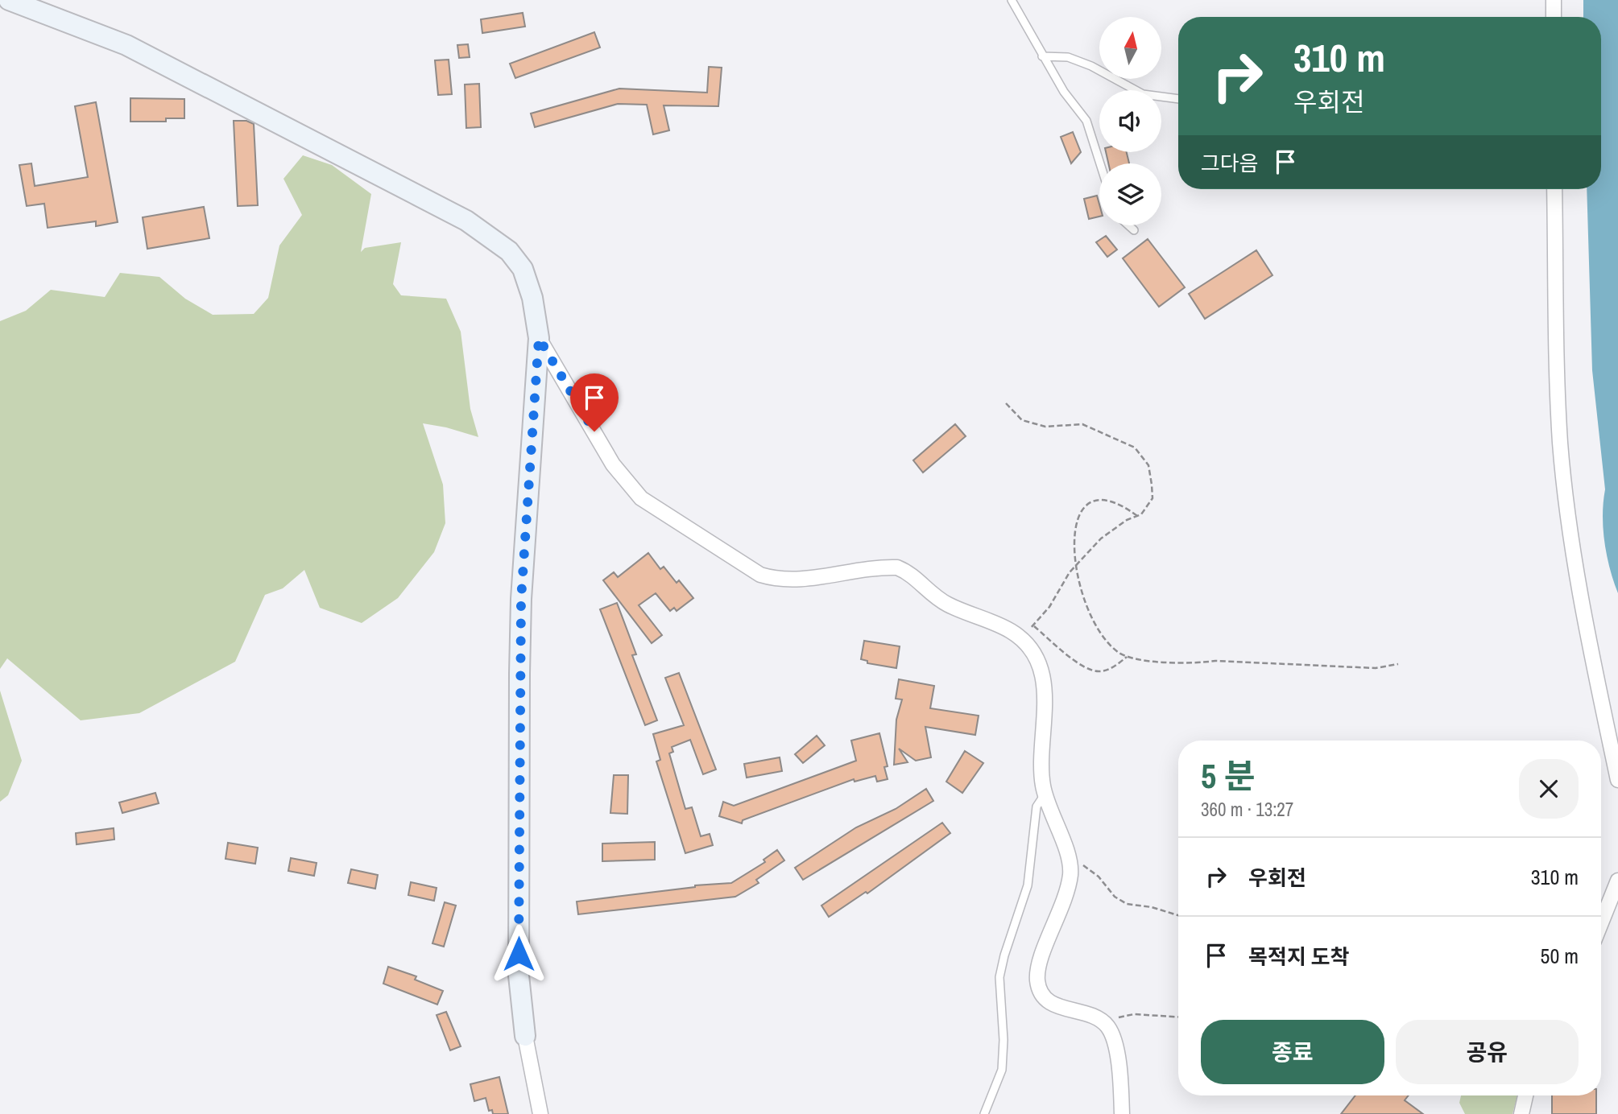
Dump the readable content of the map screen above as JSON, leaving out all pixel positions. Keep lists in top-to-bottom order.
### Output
{
  "north": "top",
  "page": {
    "turn": ["310 m", "우회전"],
    "then": "그다음",
    "heading": ["5 분", "360 m · 13:27"],
    "list": [
      {
        "name": "우회전",
        "value": "310 m"
      },
      {
        "name": "목적지 도착",
        "value": "50 m"
      }
    ],
    "buttons": ["종료", "공유"]
  }
}
